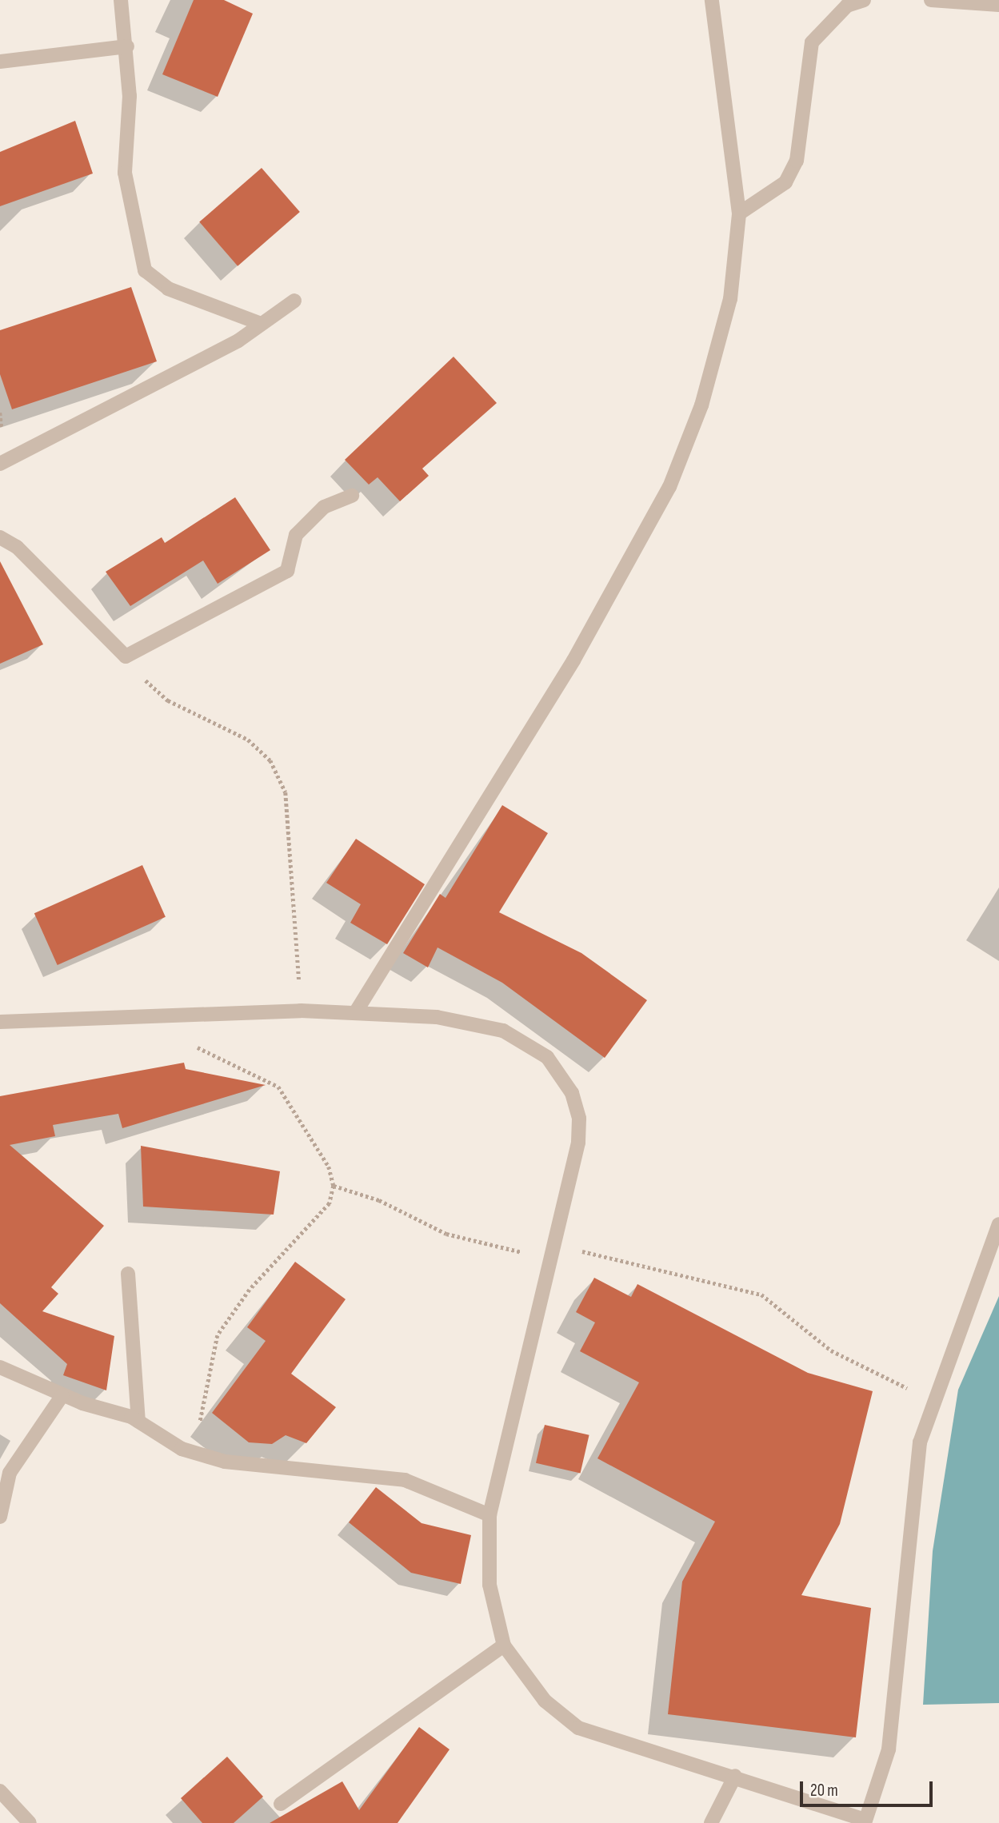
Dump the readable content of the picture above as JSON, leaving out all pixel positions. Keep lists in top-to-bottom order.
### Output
{
  "scale_bar": "20 m"
}
